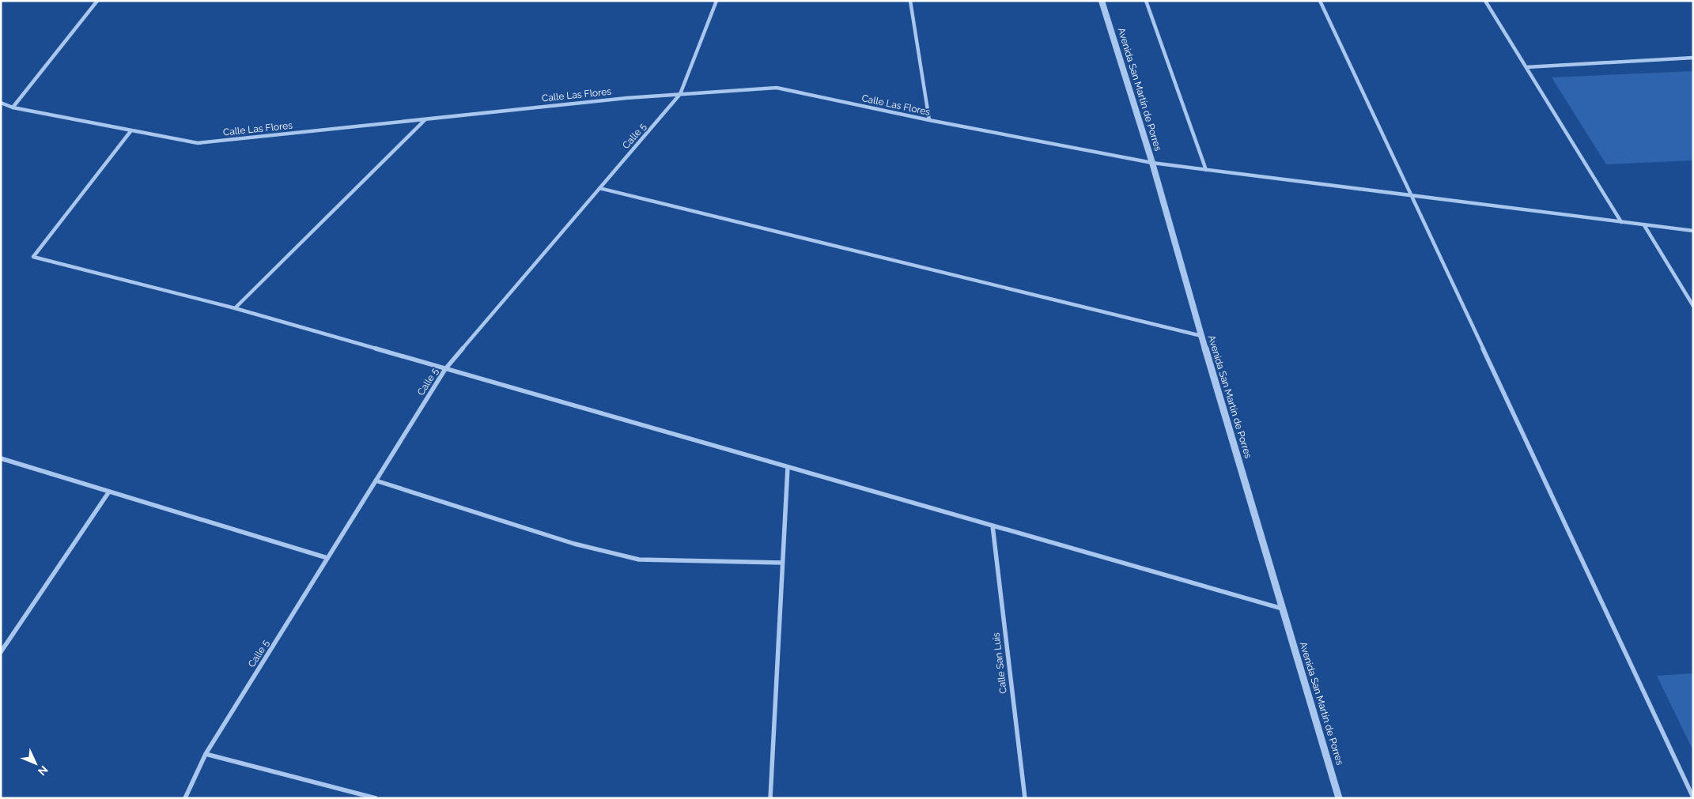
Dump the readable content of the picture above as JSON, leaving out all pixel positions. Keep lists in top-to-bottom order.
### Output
{
  "streets": {
    "street": [
      "Avenida San Martín de Porres",
      "Calle Las Flores",
      "Calle 5",
      "Calle San Luis"
    ]
  },
  "crossings": [
    ["Avenida San Martín de Porres", "Calle Las Flores"],
    ["Calle Las Flores", "Calle 5"]
  ],
  "north": "bottom right"
}
